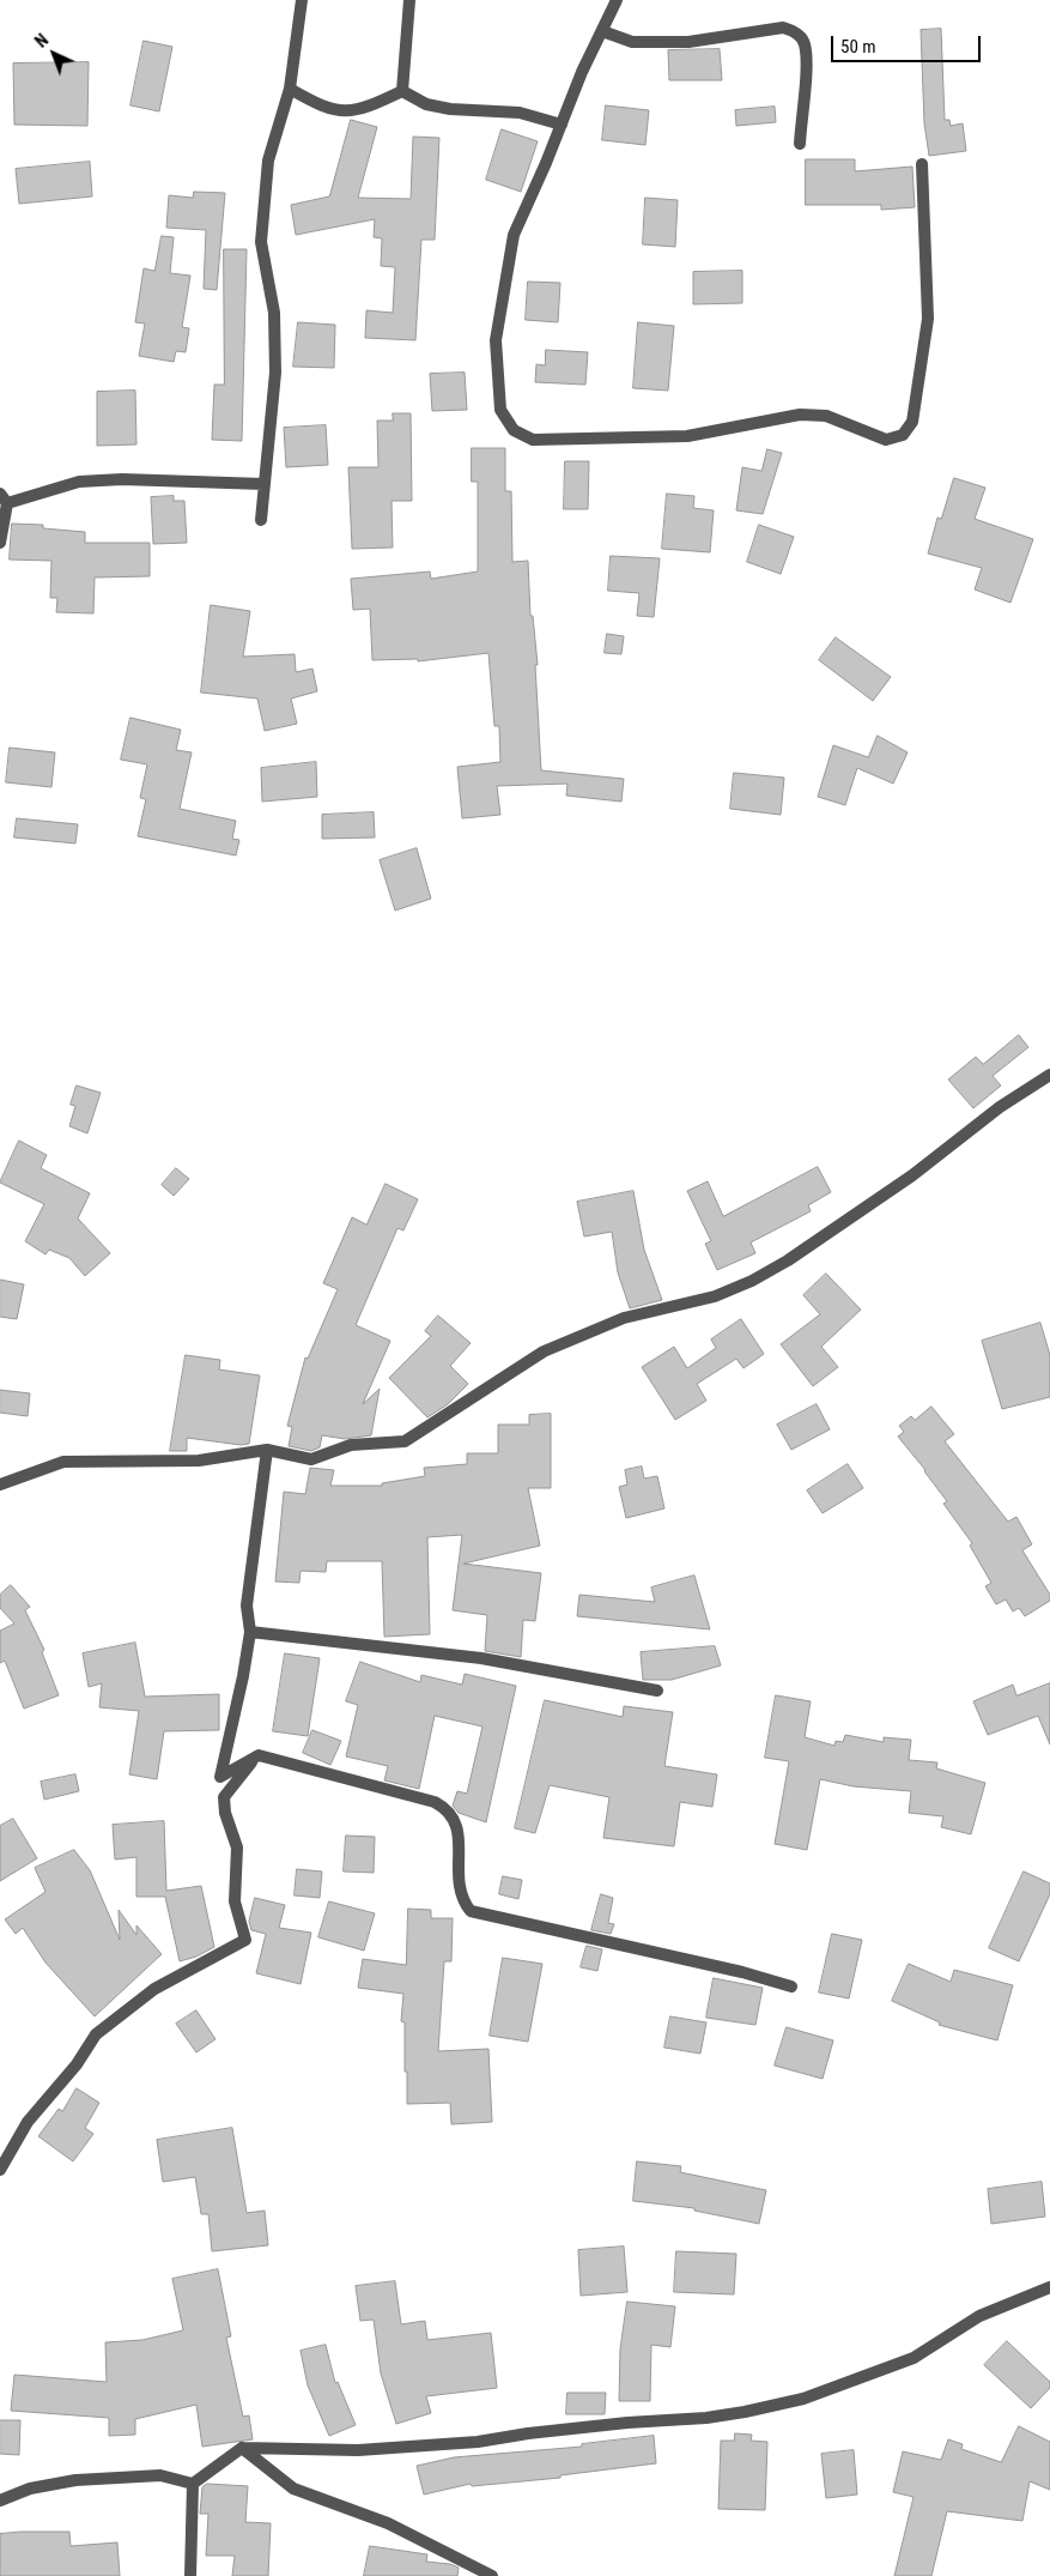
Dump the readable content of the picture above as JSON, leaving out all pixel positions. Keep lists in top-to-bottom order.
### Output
{
  "scale_bar": "50 m",
  "north": "top left"
}
